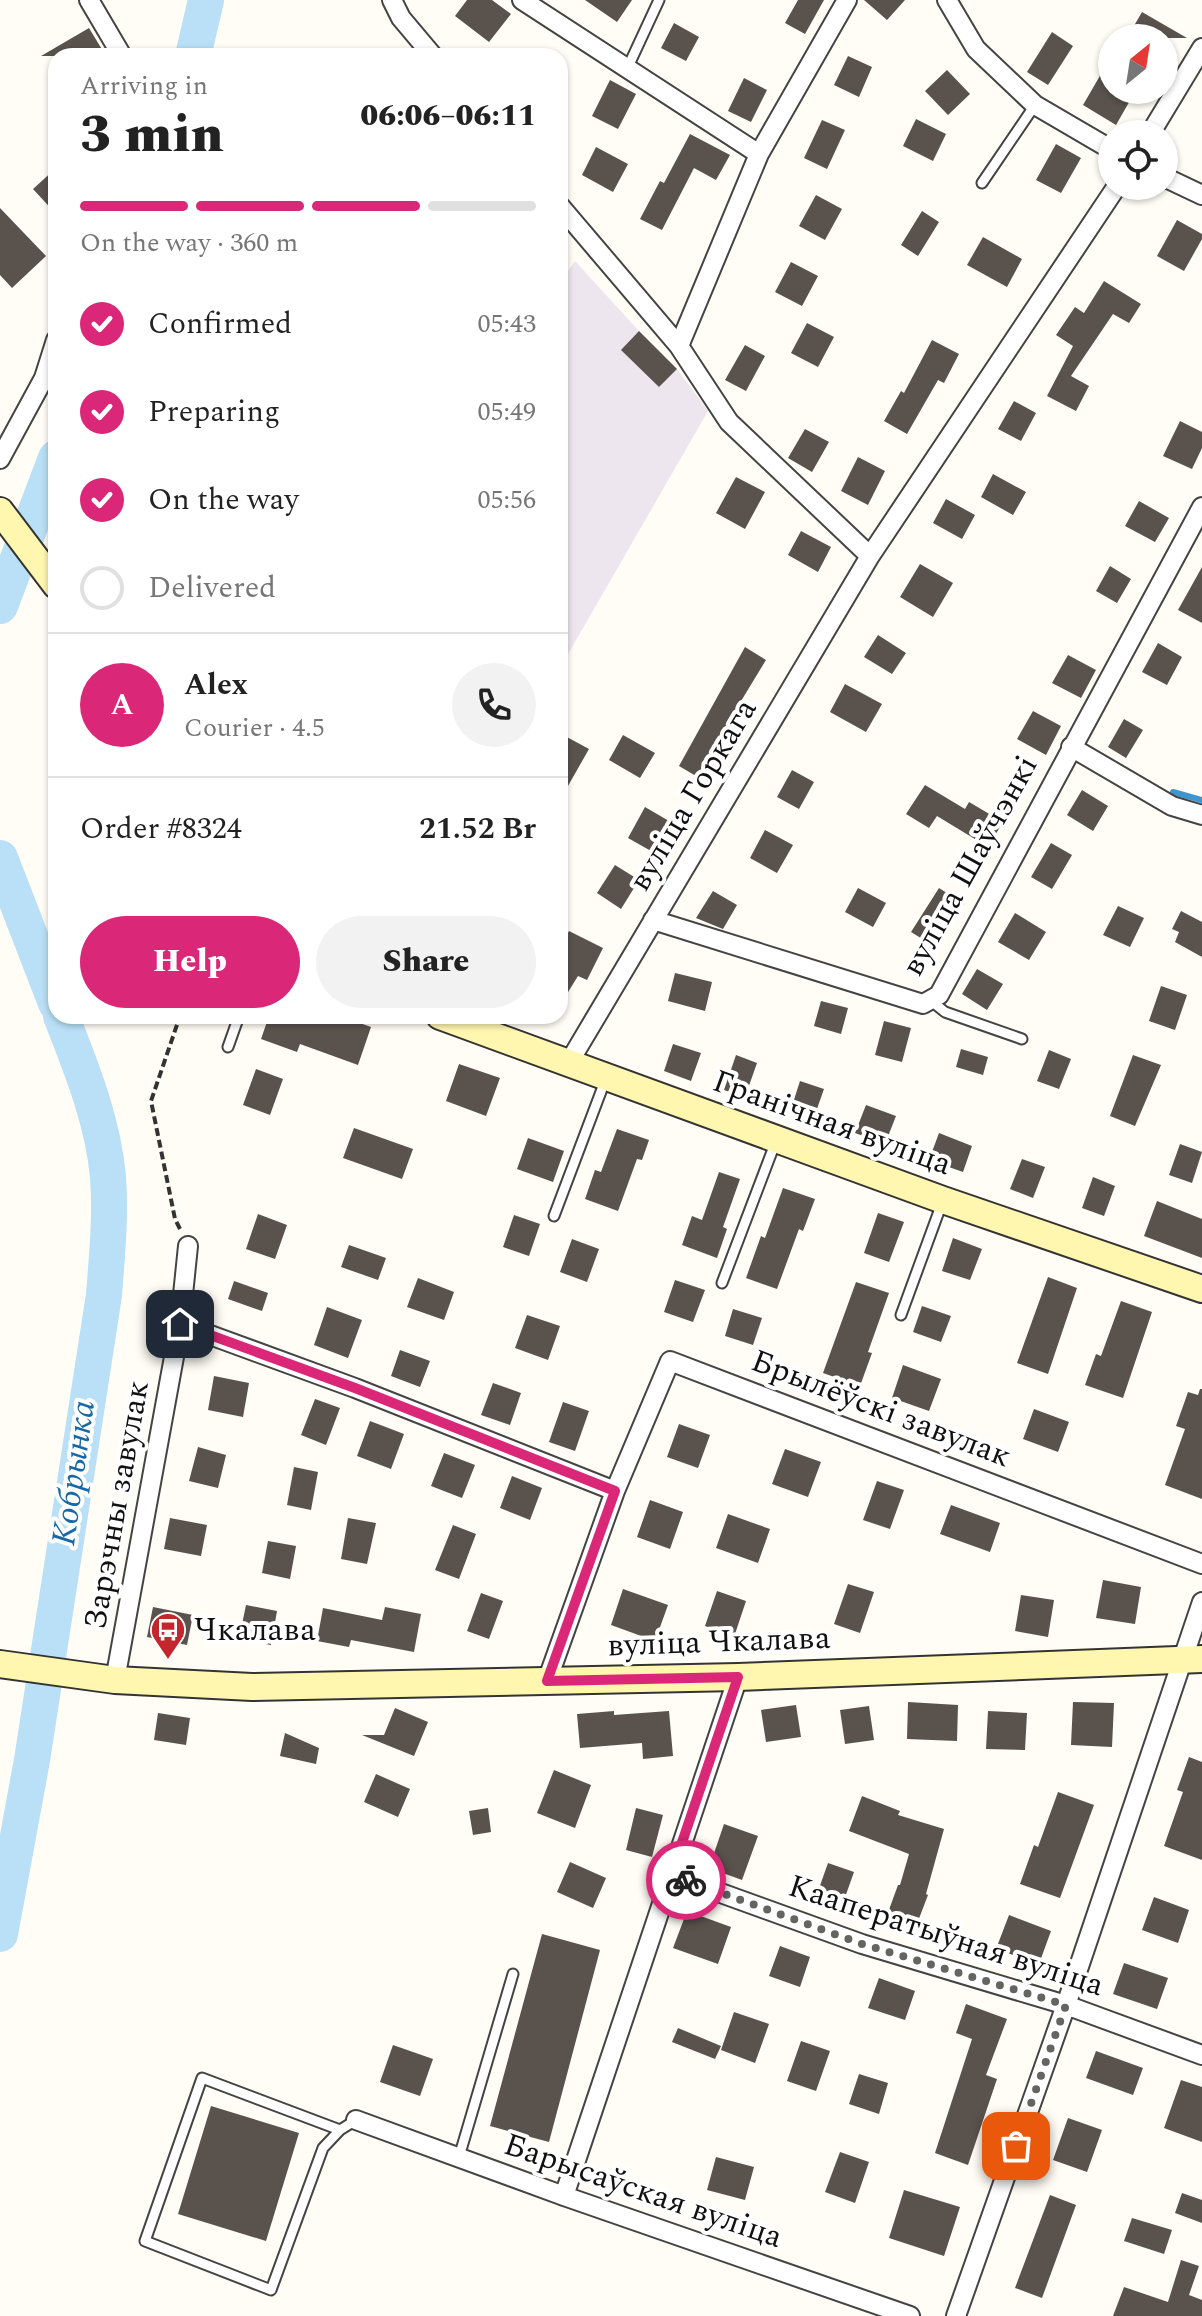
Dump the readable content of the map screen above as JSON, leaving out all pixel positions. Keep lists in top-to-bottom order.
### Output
{
  "streets": {
    "main road": ["Гранічная вуліца", "вуліца Чкалава"],
    "street": [
      "вуліца Горкага",
      "вуліца Шаўчэнкі",
      "Брылёўскі завулак",
      "Зарэчны завулак",
      "Кааператыўная вуліца",
      "Барысаўская вуліца"
    ]
  },
  "crossings": [
    ["вуліца Горкага", "вуліца Шаўчэнкі"],
    ["вуліца Горкага", "Гранічная вуліца"],
    ["Брылёўскі завулак", "вуліца Чкалава"],
    ["Зарэчны завулак", "вуліца Чкалава"]
  ],
  "water": ["Кобрынка"],
  "places": {
    "bus stop": ["Чкалава"]
  },
  "north": "top right",
  "page": {
    "heading": ["3 min", "Arriving in", "06:06–06:11"],
    "panel": [
      "Alex",
      "Courier · 4.5",
      "Order #8324",
      "21.52 Br"
    ],
    "bar": "On the way · 360 m",
    "list": [
      ["Confirmed", "05:43"],
      ["Preparing", "05:49"],
      ["On the way", "05:56"],
      "Delivered"
    ],
    "round": "A",
    "buttons": ["Help", "Share"]
  }
}
